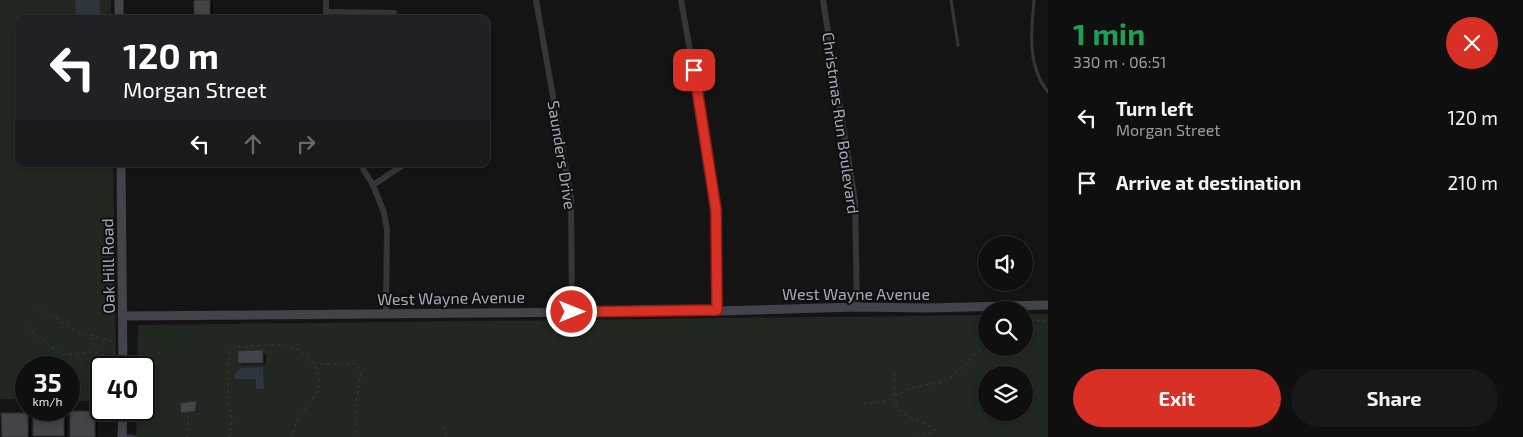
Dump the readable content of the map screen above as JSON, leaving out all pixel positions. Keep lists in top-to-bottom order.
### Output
{
  "streets": {
    "street": [
      "Christmas Run Boulevard",
      "Saunders Drive",
      "Oak Hill Road",
      "West Wayne Avenue"
    ]
  },
  "crossings": [
    ["Christmas Run Boulevard", "West Wayne Avenue"],
    ["Saunders Drive", "West Wayne Avenue"],
    ["Oak Hill Road", "West Wayne Avenue"]
  ],
  "page": {
    "heading": ["1 min", "330 m · 06:51"],
    "turn": ["120 m", "Morgan Street"],
    "list": [
      {
        "name": "Turn left",
        "note": "Morgan Street",
        "value": "120 m"
      },
      {
        "name": "Arrive at destination",
        "value": "210 m"
      }
    ],
    "speed": "35 km/h",
    "limit": "40",
    "buttons": ["Exit", "Share"]
  }
}
